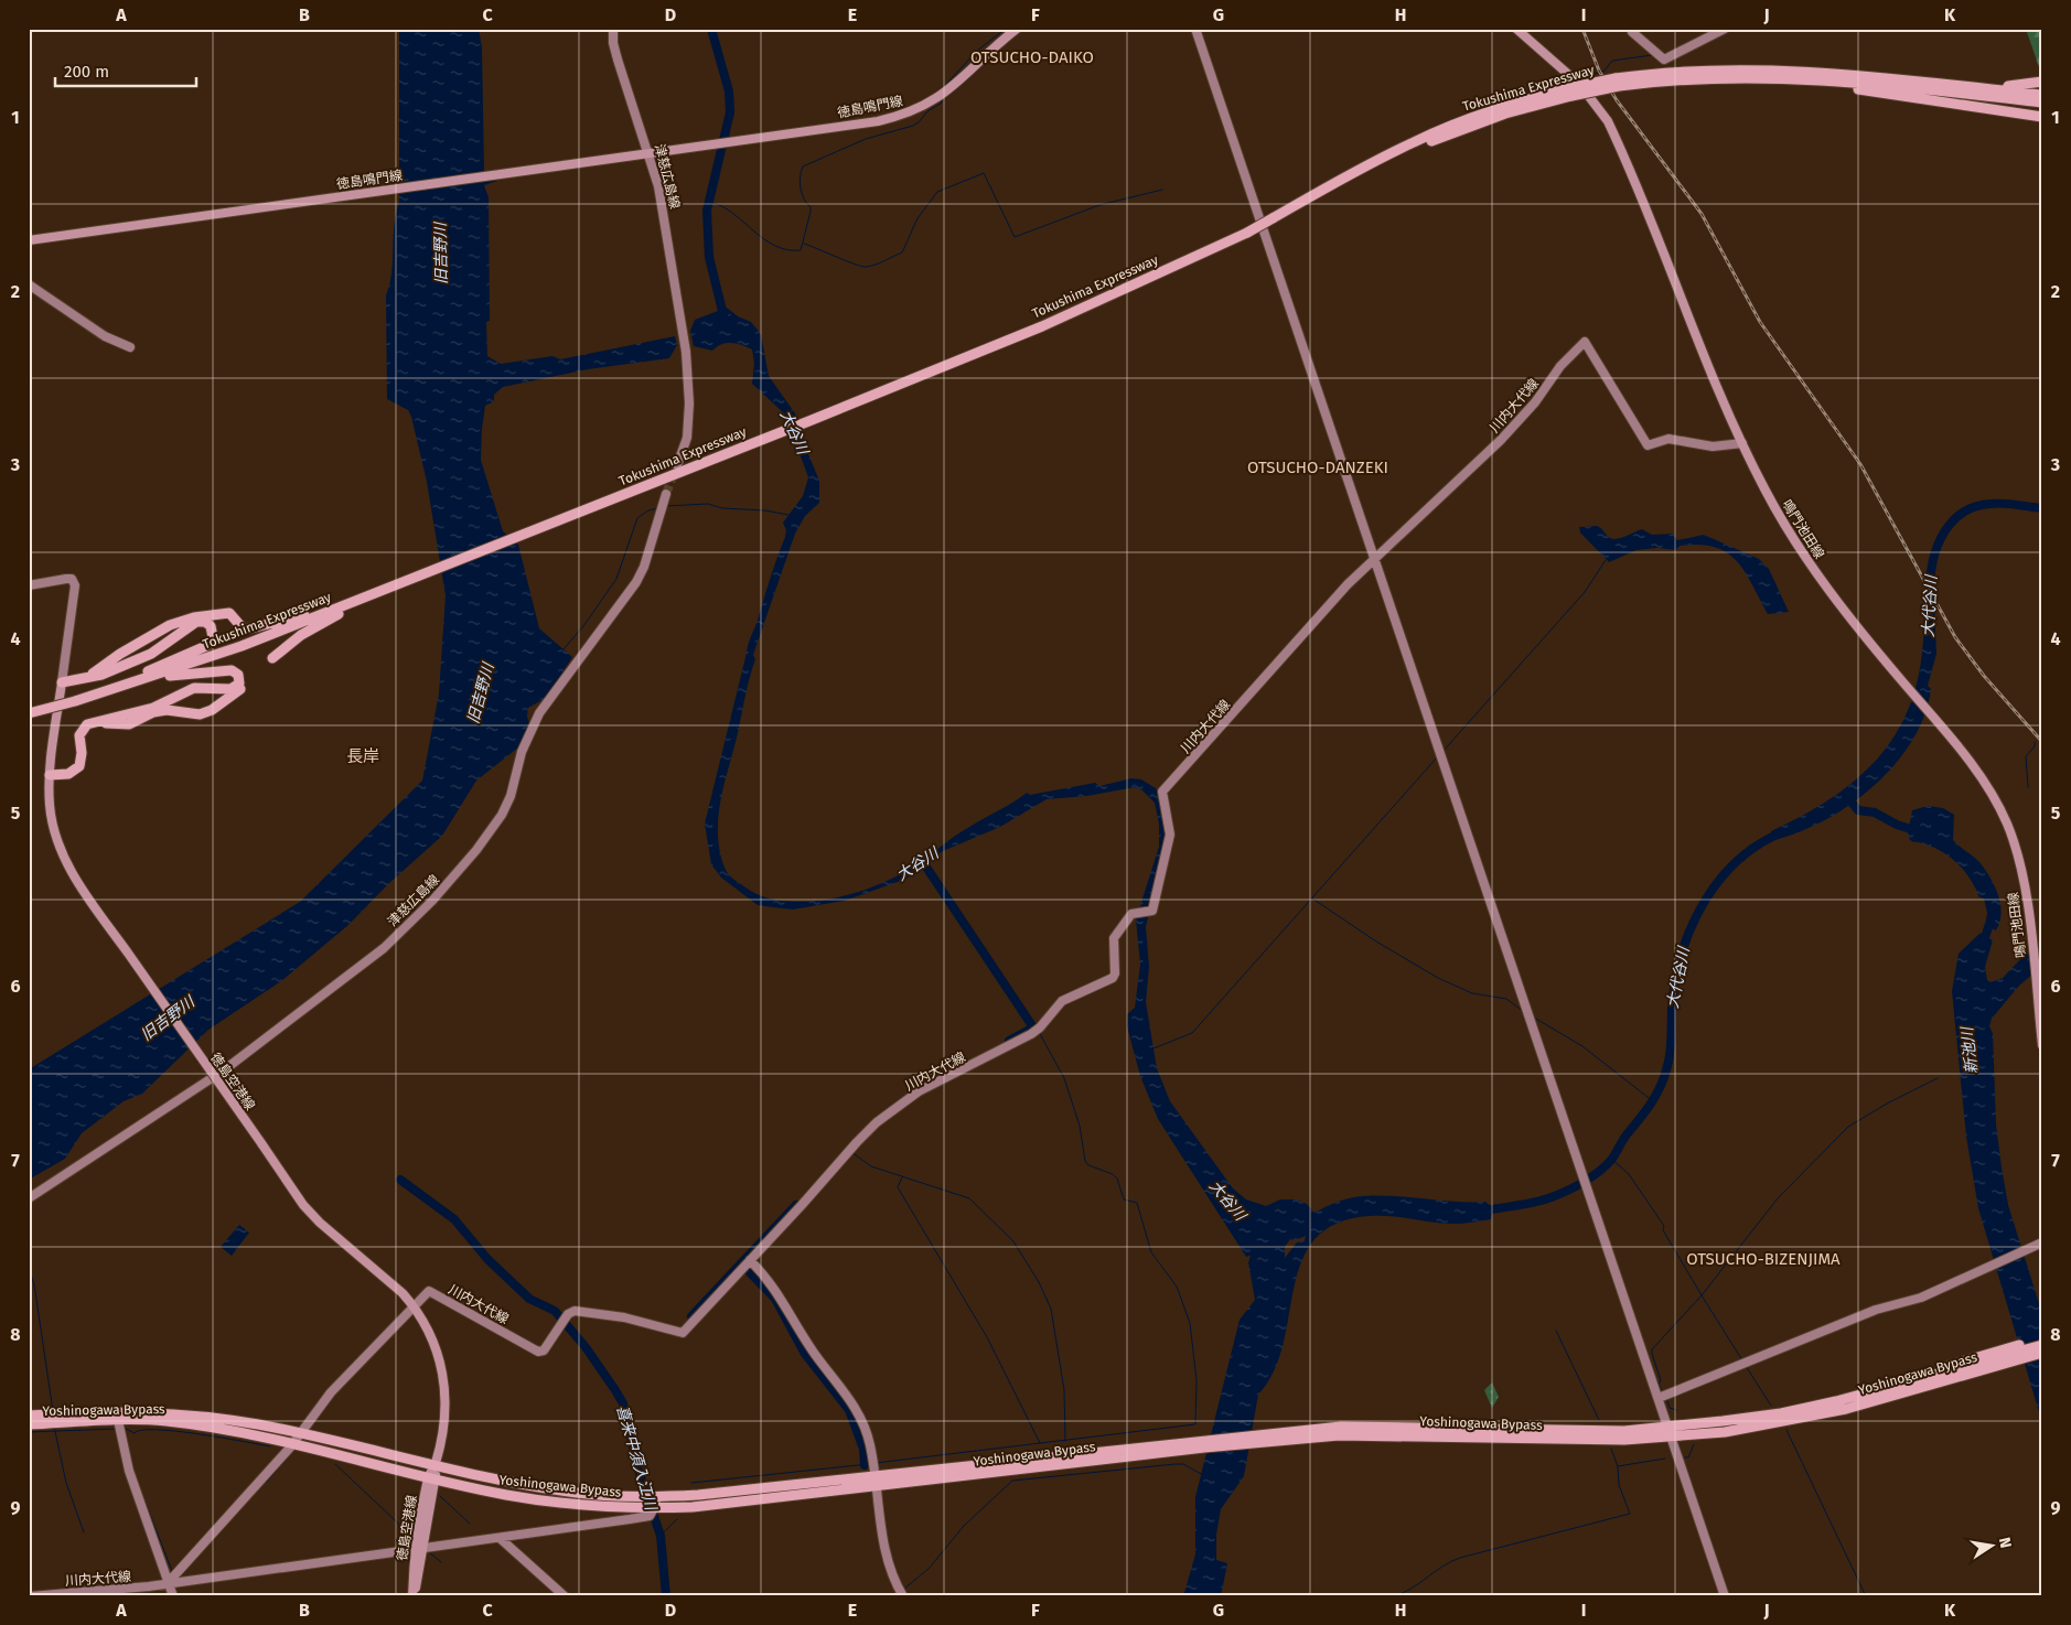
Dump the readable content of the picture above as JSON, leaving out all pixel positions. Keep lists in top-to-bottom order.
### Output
{
  "streets": {
    "highway": ["Tokushima Expressway", "Yoshinogawa Bypass"],
    "main road": [
      "徳島鳴門線",
      "津慈広島線",
      "川内大代線",
      "鳴門池田線",
      "徳島空港線"
    ]
  },
  "crossings": [
    ["徳島鳴門線", "津慈広島線"],
    ["川内大代線", "鳴門池田線"],
    ["川内大代線", "徳島空港線"],
    ["川内大代線", "Yoshinogawa Bypass"],
    ["徳島空港線", "Yoshinogawa Bypass"]
  ],
  "districts": [
    "OTSUCHO-DAIKO",
    "OTSUCHO-DANZEKI",
    "長岸",
    "OTSUCHO-BIZENJIMA"
  ],
  "water": [
    "旧吉野川",
    "大谷川",
    "大代谷川",
    "新池川",
    "喜来中須入江川"
  ],
  "scale_bar": "200 m",
  "north": "right",
  "grid": {
    "columns": [
      "A",
      "B",
      "C",
      "D",
      "E",
      "F",
      "G",
      "H",
      "I",
      "J",
      "K"
    ],
    "rows": [
      "1",
      "2",
      "3",
      "4",
      "5",
      "6",
      "7",
      "8",
      "9"
    ]
  }
}
